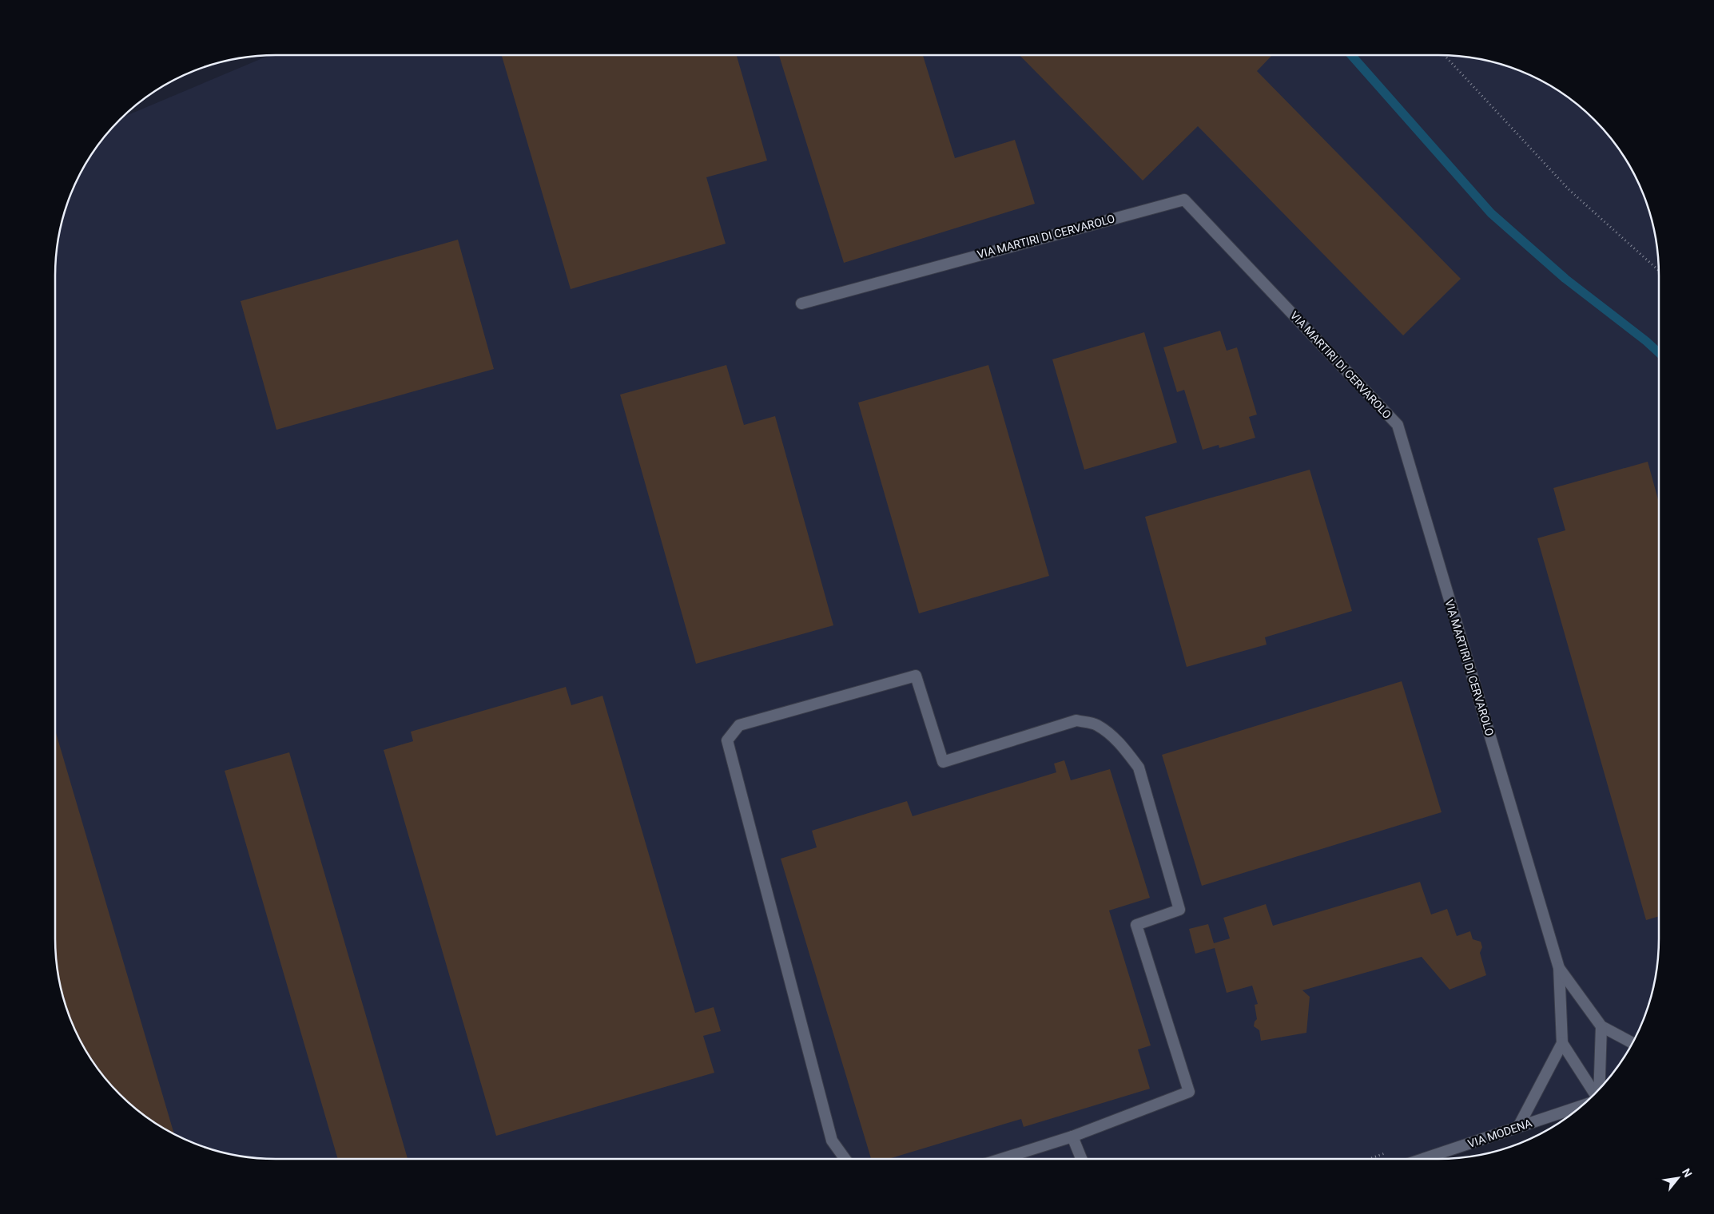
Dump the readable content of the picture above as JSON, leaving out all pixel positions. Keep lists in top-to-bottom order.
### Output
{
  "streets": {
    "street": ["VIA MARTIRI DI CERVAROLO", "VIA MODENA"]
  },
  "north": "top right"
}
